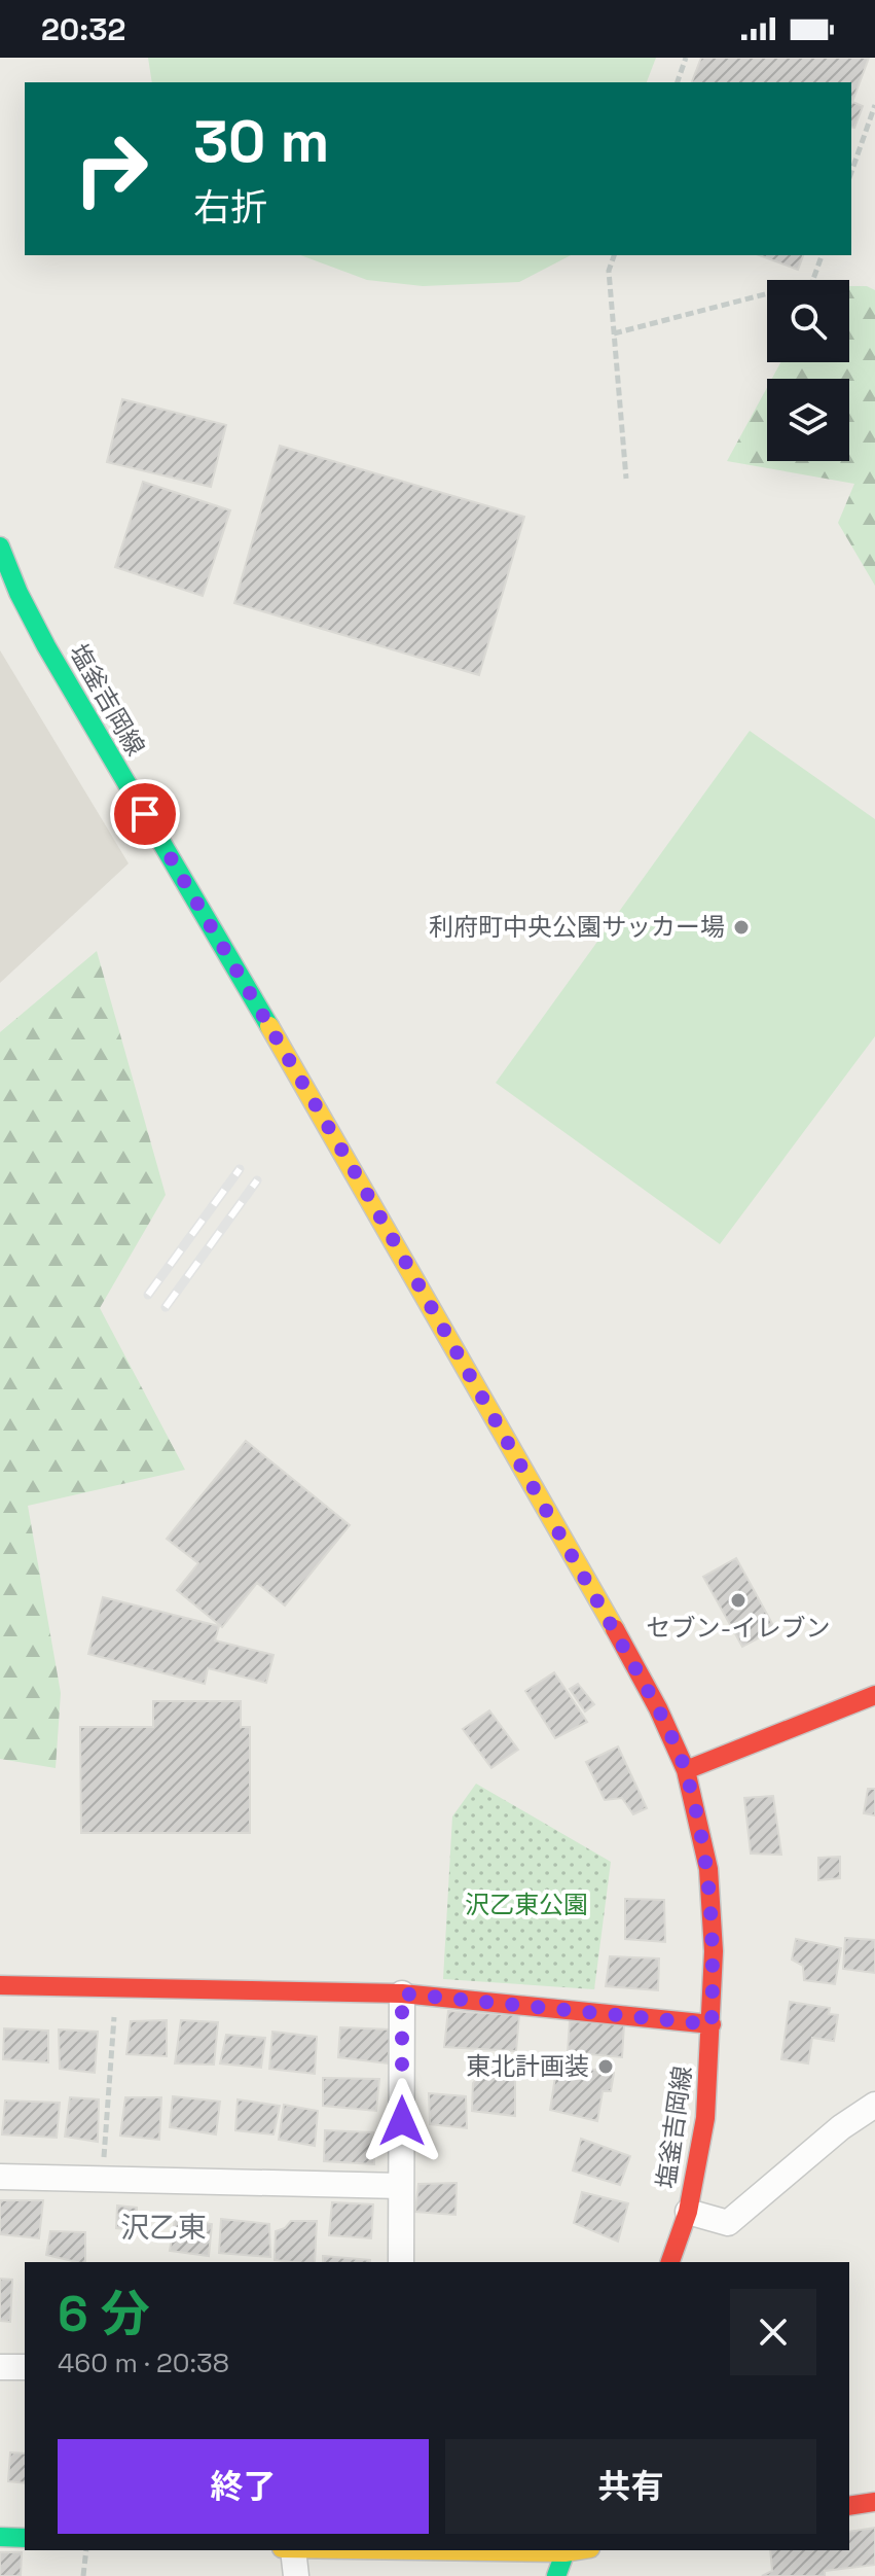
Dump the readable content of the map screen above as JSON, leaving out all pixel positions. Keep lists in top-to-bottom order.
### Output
{
  "streets": {
    "main road": ["塩釜吉岡線"]
  },
  "districts": ["沢乙東"],
  "parks": ["沢乙東公園"],
  "places": ["利府町中央公園サッカー場", "セブン-イレブン", "東北計画装"],
  "page": {
    "status": "20:32",
    "turn": ["30 m", "右折"],
    "heading": ["6 分", "460 m · 20:38"],
    "buttons": ["終了", "共有"]
  }
}
